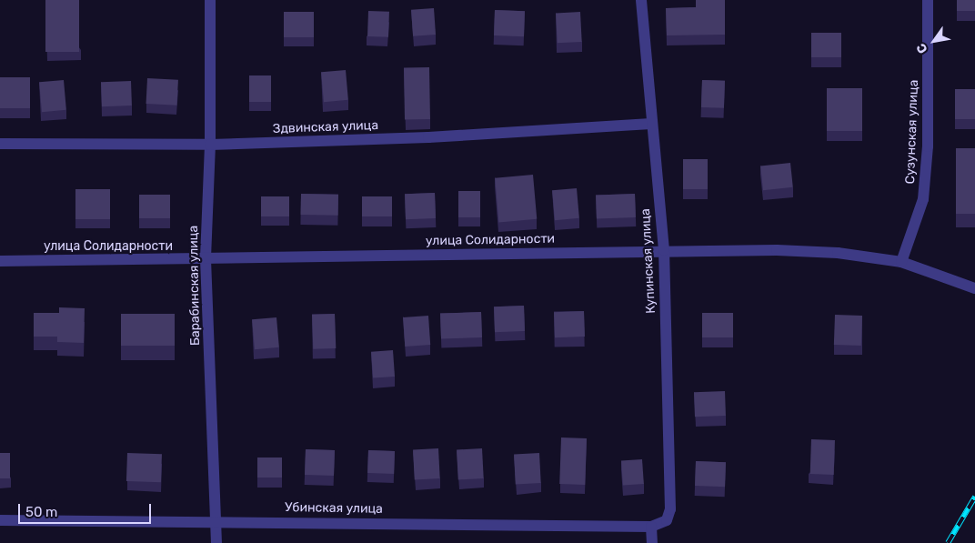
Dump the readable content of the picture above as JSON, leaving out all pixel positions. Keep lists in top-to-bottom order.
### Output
{
  "streets": {
    "street": [
      "Здвинская улица",
      "Сузунская улица",
      "улица Солидарности",
      "Купинская улица",
      "Барабинская улица",
      "Убинская улица"
    ]
  },
  "crossings": [
    ["Здвинская улица", "Купинская улица"],
    ["Здвинская улица", "Барабинская улица"],
    ["Сузунская улица", "улица Солидарности"],
    ["улица Солидарности", "Купинская улица"],
    ["улица Солидарности", "Барабинская улица"],
    ["Купинская улица", "Убинская улица"],
    ["Барабинская улица", "Убинская улица"]
  ],
  "scale_bar": "50 m",
  "north": "bottom left"
}
